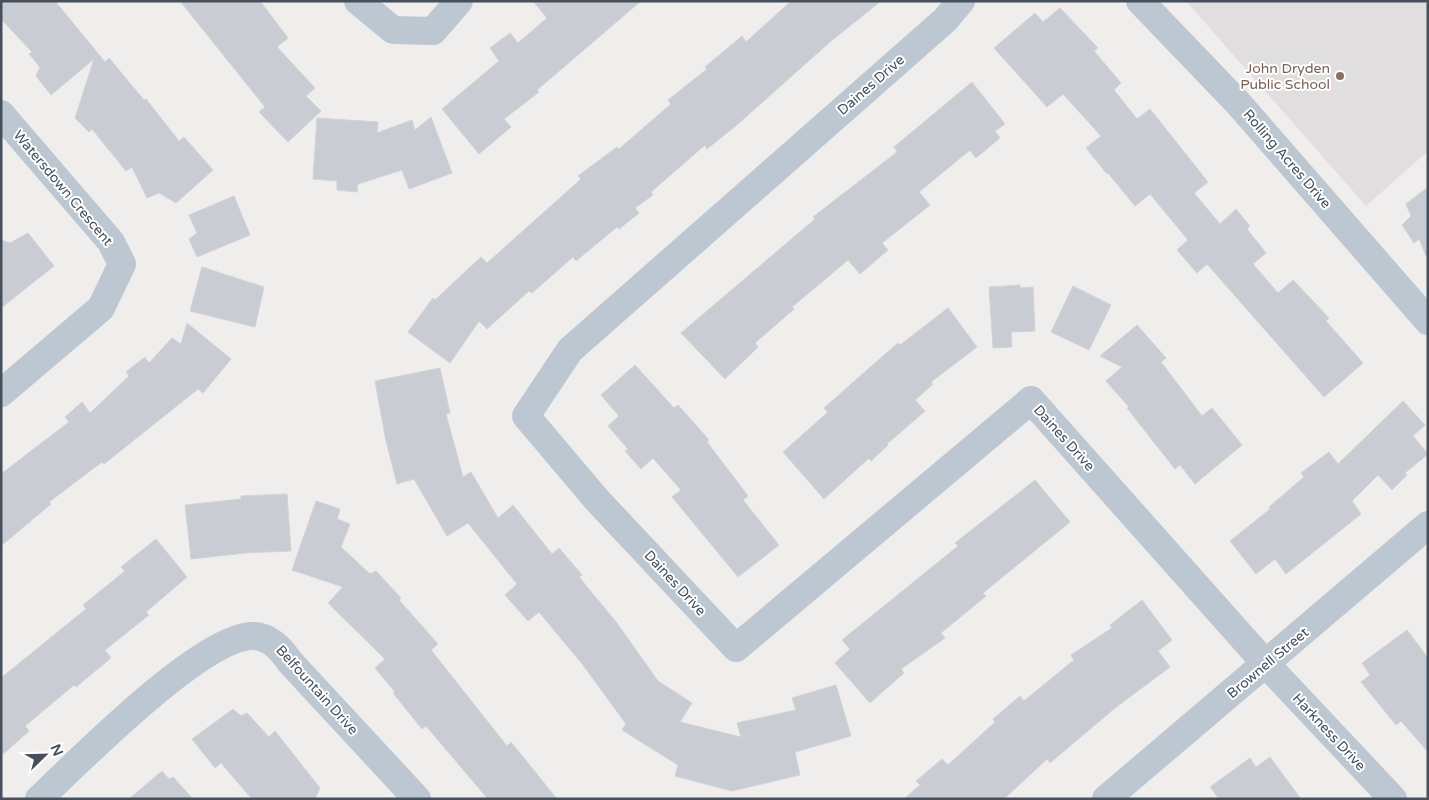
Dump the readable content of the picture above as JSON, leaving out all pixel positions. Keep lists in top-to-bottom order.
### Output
{
  "streets": {
    "street": [
      "Daines Drive",
      "Rolling Acres Drive",
      "Watersdown Crescent",
      "Brownell Street",
      "Belfountain Drive",
      "Harkness Drive"
    ]
  },
  "crossings": [
    ["Daines Drive", "Brownell Street"],
    ["Daines Drive", "Harkness Drive"],
    ["Brownell Street", "Harkness Drive"]
  ],
  "places": ["John Dryden Public School"],
  "north": "top right"
}
